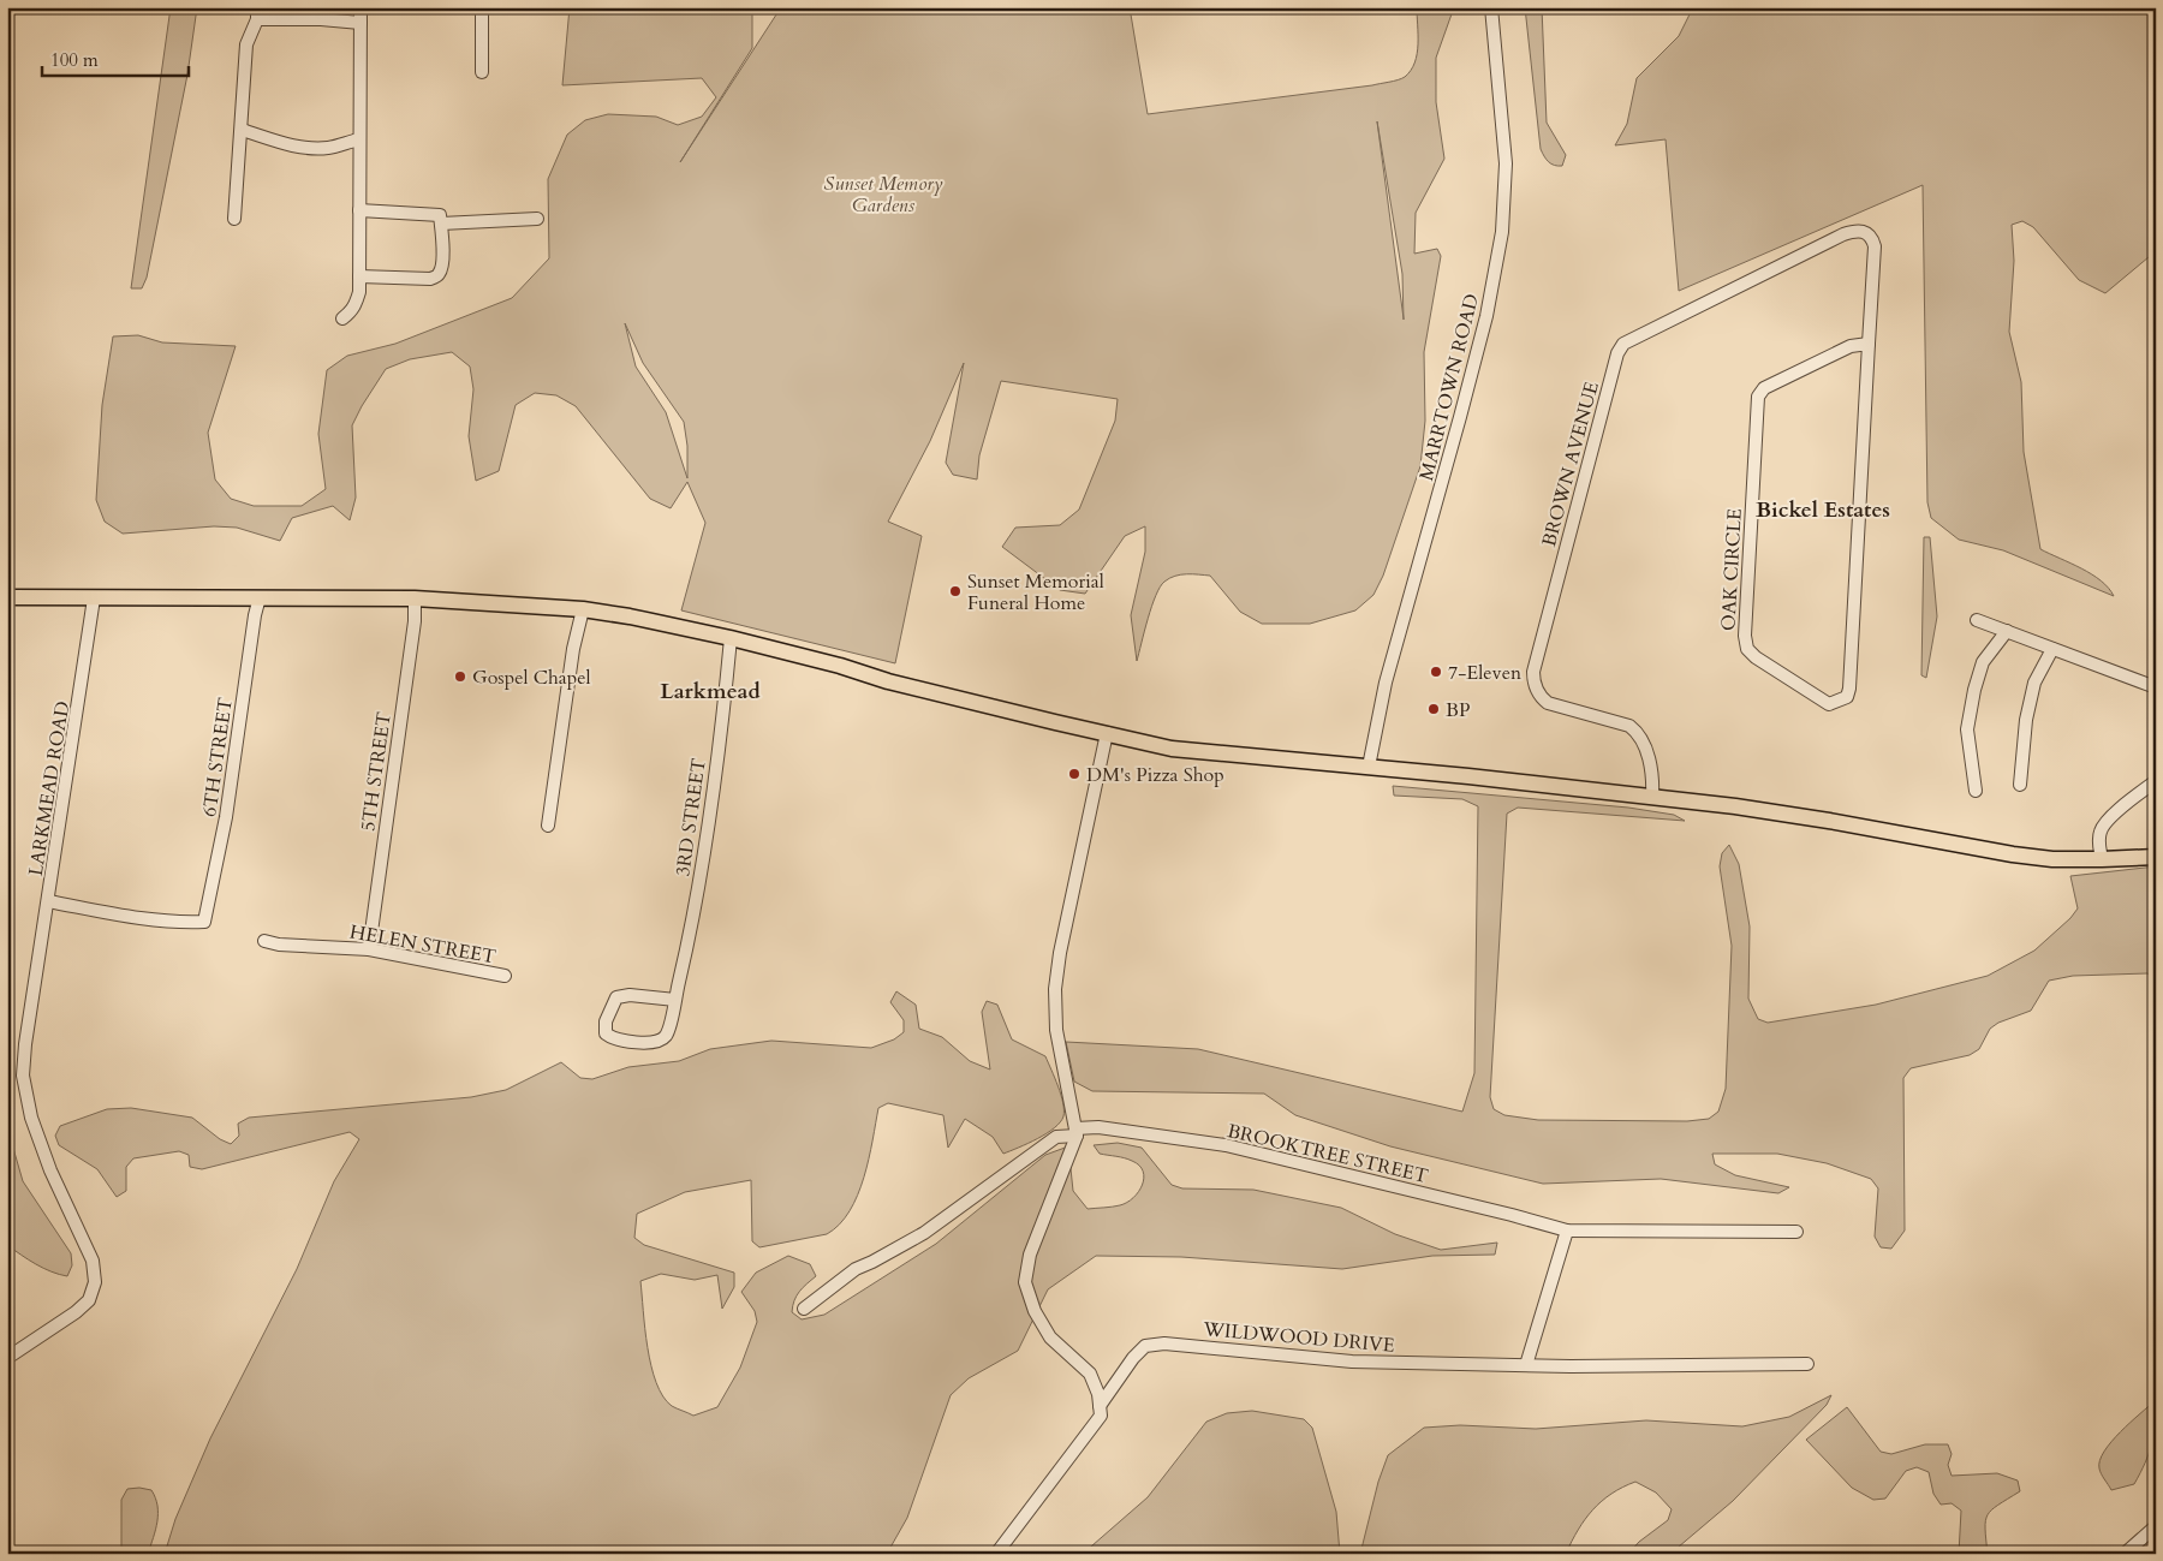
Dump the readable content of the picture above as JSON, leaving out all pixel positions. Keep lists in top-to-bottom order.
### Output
{
  "streets": {
    "street": [
      "MARRTOWN ROAD",
      "BROWN AVENUE",
      "OAK CIRCLE",
      "6TH STREET",
      "5TH STREET",
      "LARKMEAD ROAD",
      "3RD STREET",
      "HELEN STREET",
      "BROOKTREE STREET",
      "WILDWOOD DRIVE"
    ]
  },
  "crossings": [
    ["BROWN AVENUE", "OAK CIRCLE"],
    ["6TH STREET", "LARKMEAD ROAD"],
    ["5TH STREET", "HELEN STREET"]
  ],
  "districts": ["Bickel Estates", "Larkmead"],
  "parks": ["Sunset Memory Gardens"],
  "places": [
    "Sunset Memorial Funeral Home",
    "7-Eleven",
    "Gospel Chapel",
    "BP",
    "DM's Pizza Shop"
  ],
  "scale_bar": "100 m"
}
